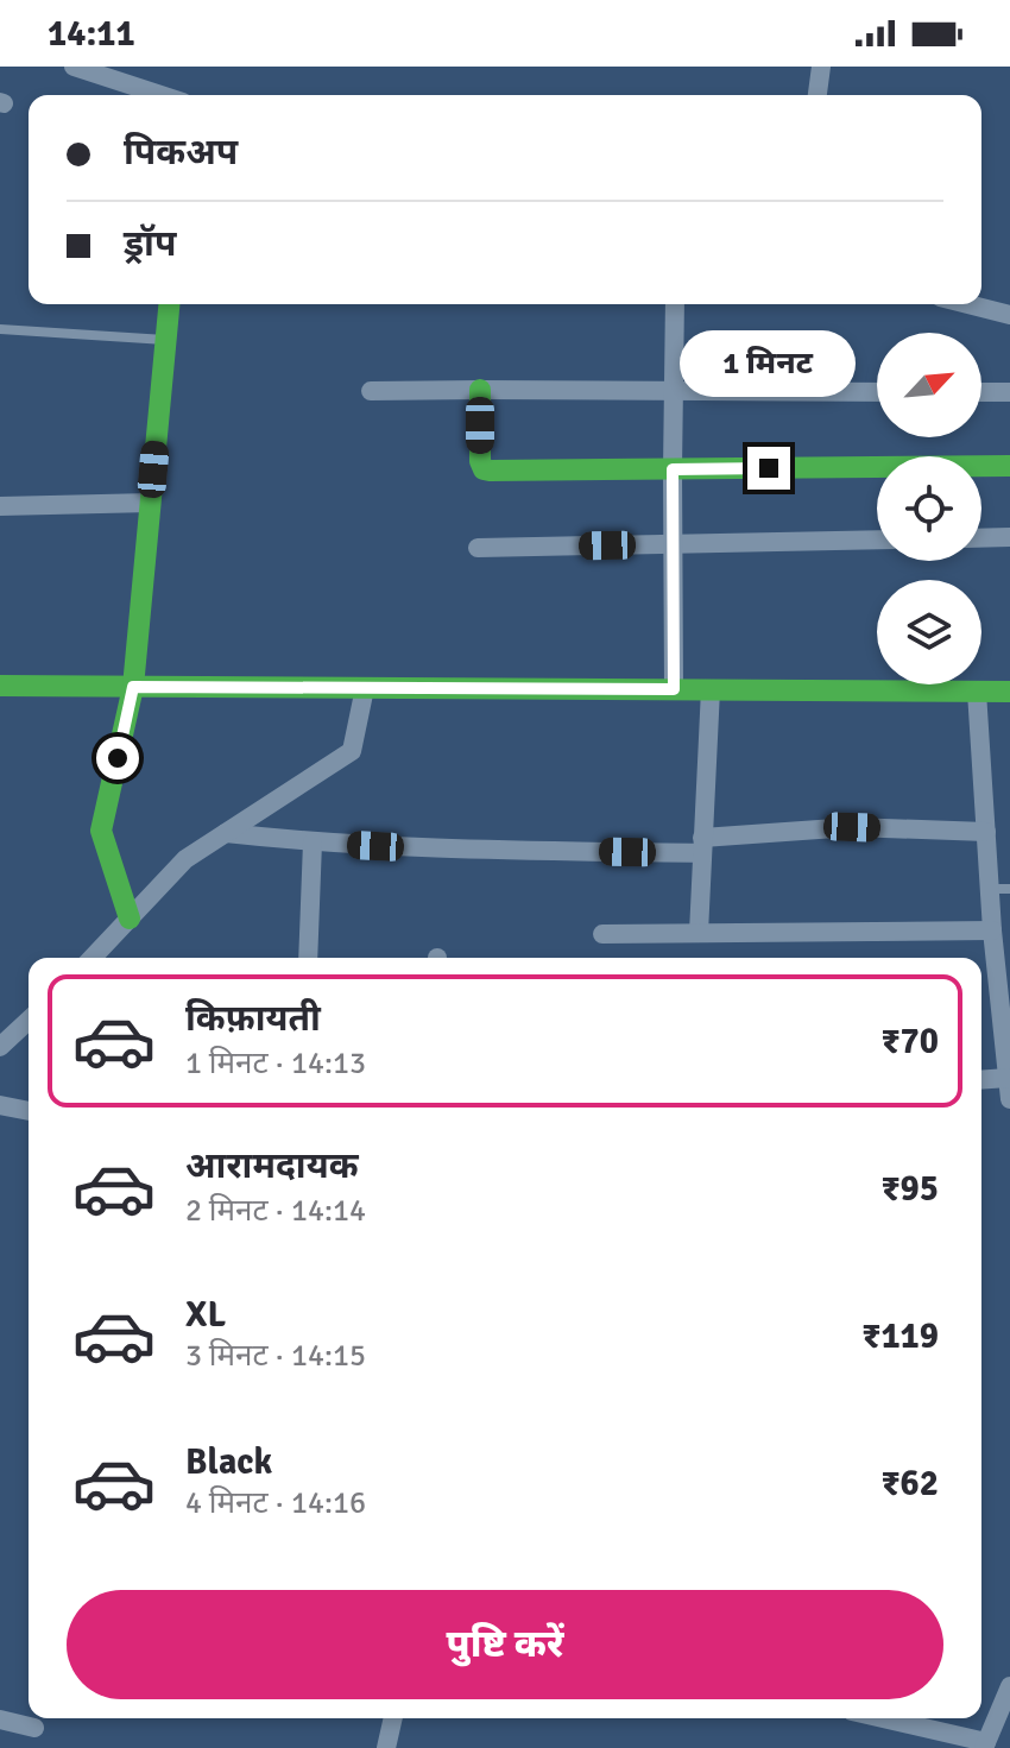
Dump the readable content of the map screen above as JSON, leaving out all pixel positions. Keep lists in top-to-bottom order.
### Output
{
  "north": "top right",
  "page": {
    "status": "14:11",
    "banner": ["पिकअप", "ड्रॉप"],
    "bubble": "1 मिनट",
    "list": [
      {
        "name": "किफ़ायती",
        "note": "1 मिनट · 14:13",
        "value": "₹70"
      },
      {
        "name": "आरामदायक",
        "note": "2 मिनट · 14:14",
        "value": "₹95"
      },
      {
        "name": "XL",
        "note": "3 मिनट · 14:15",
        "value": "₹119"
      },
      {
        "name": "Black",
        "note": "4 मिनट · 14:16",
        "value": "₹62"
      }
    ],
    "buttons": "पुष्टि करें"
  }
}
